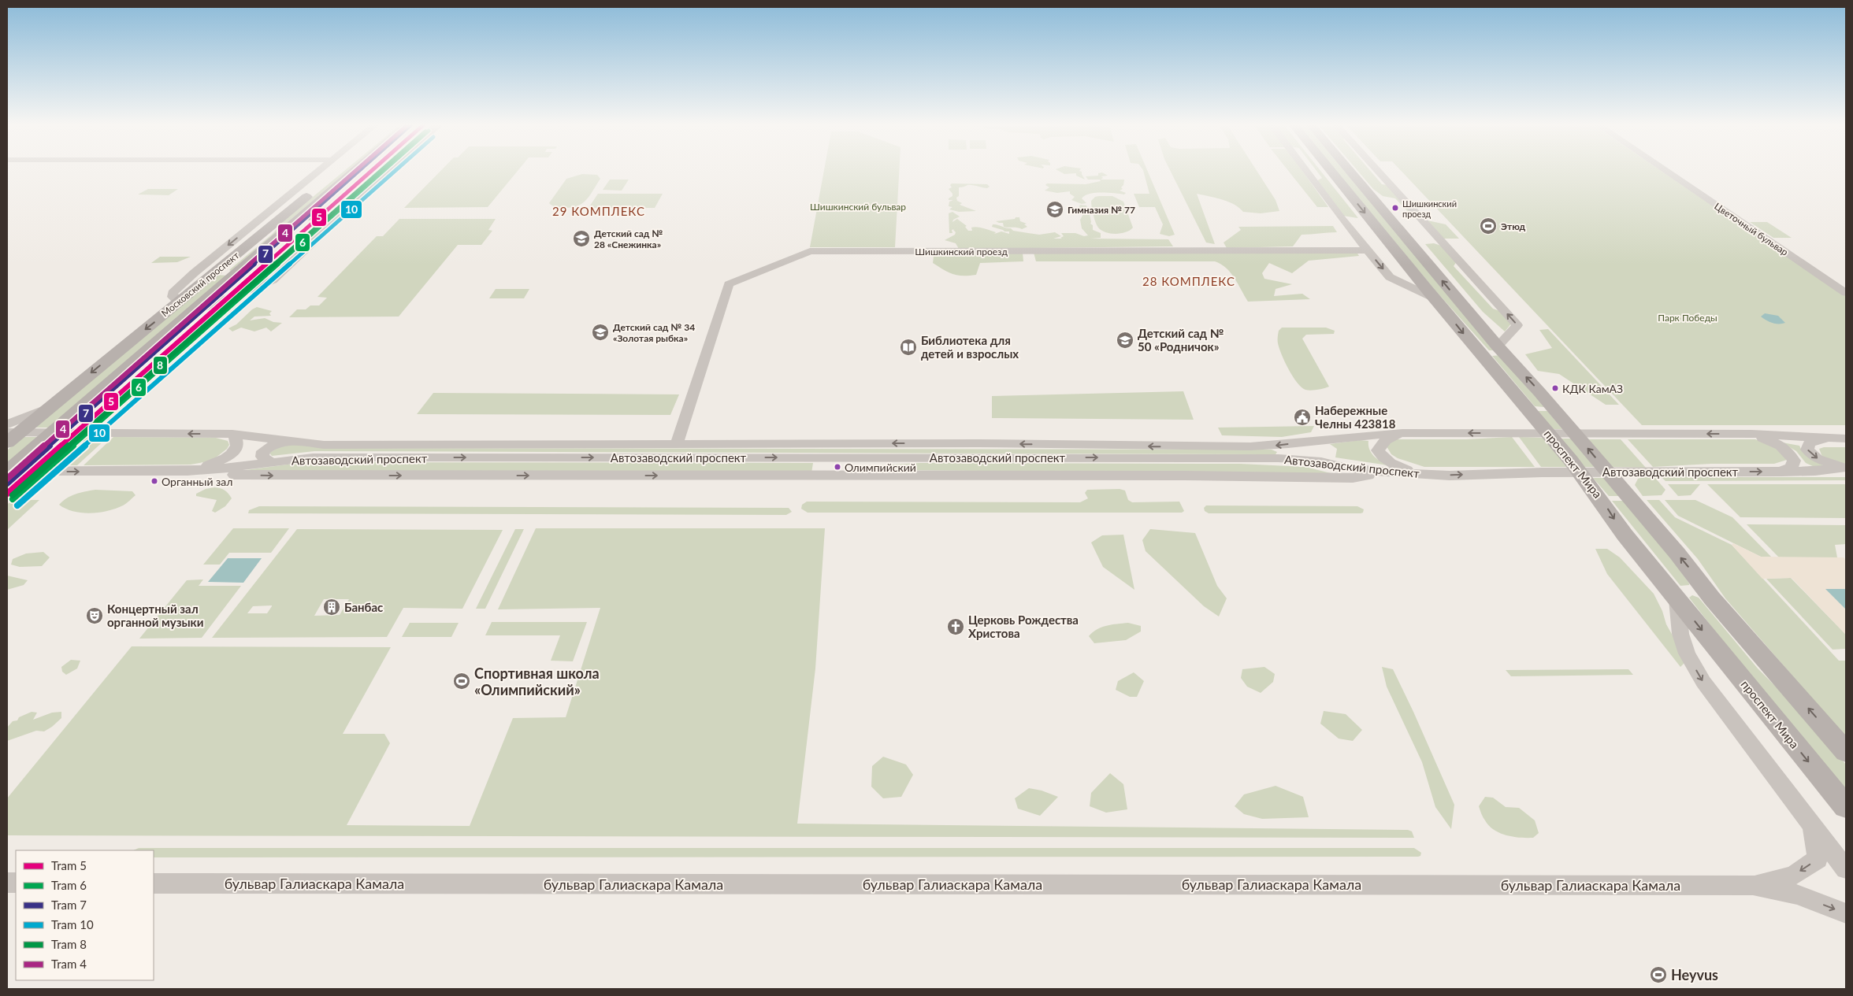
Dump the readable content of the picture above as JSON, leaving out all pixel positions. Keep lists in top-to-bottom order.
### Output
{
  "streets": {
    "main road": ["Московский проспект", "проспект Мира"],
    "street": [
      "Цветочный бульвар",
      "Шишкинский проезд",
      "Автозаводский проспект",
      "бульвар Галиаскара Камала"
    ]
  },
  "crossings": [
    ["Шишкинский проезд", "Автозаводский проспект"],
    ["Московский проспект", "Автозаводский проспект"],
    ["Автозаводский проспект", "проспект Мира"]
  ],
  "districts": ["29 КОМПЛЕКС", "28 КОМПЛЕКС"],
  "parks": ["Шишкинский бульвар", "Парк Победы"],
  "places": {
    "other": [
      "Шишкинский проезд",
      "КДК КамАЗ",
      "Олимпийский",
      "Органный зал"
    ],
    "school or university": [
      "Гимназия № 77",
      "Детский сад № 28 «Снежинка»",
      "Детский сад № 34 «Золотая рыбка»",
      "Детский сад № 50 «Родничок»"
    ],
    "sports": ["Этюд", "Спортивная школа «Олимпийский»", "Heyvus"],
    "library": ["Библиотека для детей и взрослых"],
    "public building": ["Набережные Челны 423818"],
    "building": ["Банбас"],
    "theatre": ["Концертный зал органной музыки"],
    "church": ["Церковь Рождества Христова"]
  },
  "lines": [
    "tram line 5",
    "tram line 6",
    "tram line 7",
    "tram line 10",
    "tram line 8",
    "tram line 4"
  ],
  "legend": [
    "Tram 5",
    "Tram 6",
    "Tram 7",
    "Tram 10",
    "Tram 8",
    "Tram 4"
  ]
}
